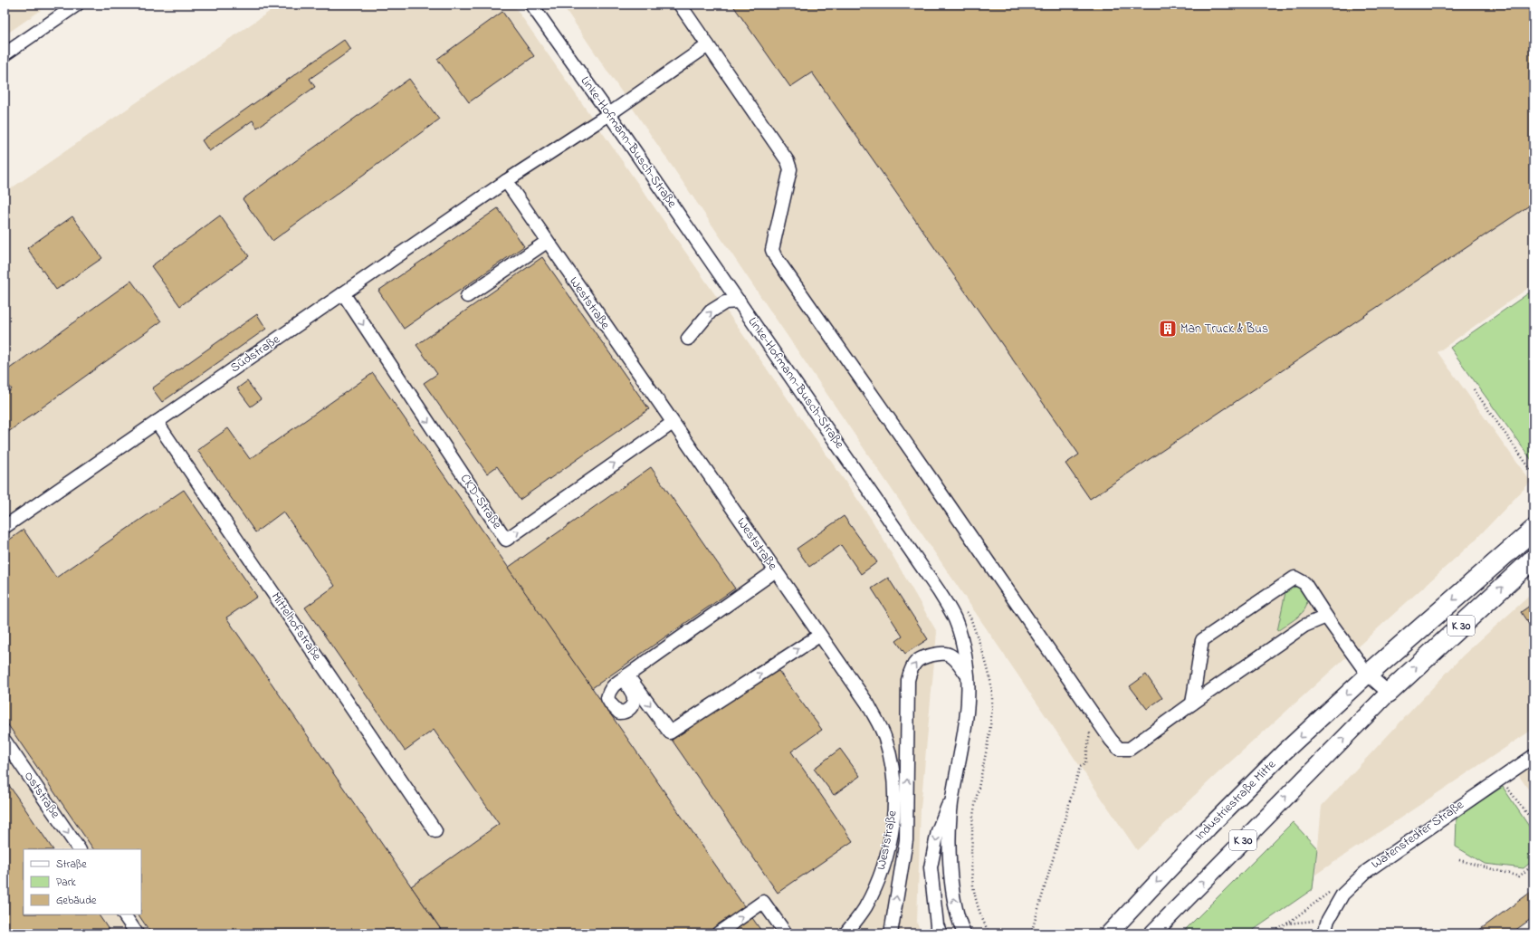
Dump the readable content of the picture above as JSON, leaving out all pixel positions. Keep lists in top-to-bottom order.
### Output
{
  "streets": {
    "highway": ["K 30", "Industriestraße Mitte"],
    "street": [
      "Linke-Hofmann-Busch-Straße",
      "Weststraße",
      "Südstraße",
      "CKD-Straße",
      "Mittelhofstraße",
      "Oststraße",
      "Watenstedter Straße"
    ]
  },
  "crossings": [
    ["Linke-Hofmann-Busch-Straße", "Südstraße"],
    ["Weststraße", "Südstraße"],
    ["Weststraße", "CKD-Straße"],
    ["Südstraße", "CKD-Straße"],
    ["Südstraße", "Mittelhofstraße"]
  ],
  "one_way": ["Oststraße"],
  "places": {
    "building": ["Man Truck & Bus"]
  },
  "legend": ["Straße", "Park", "Gebäude"]
}
